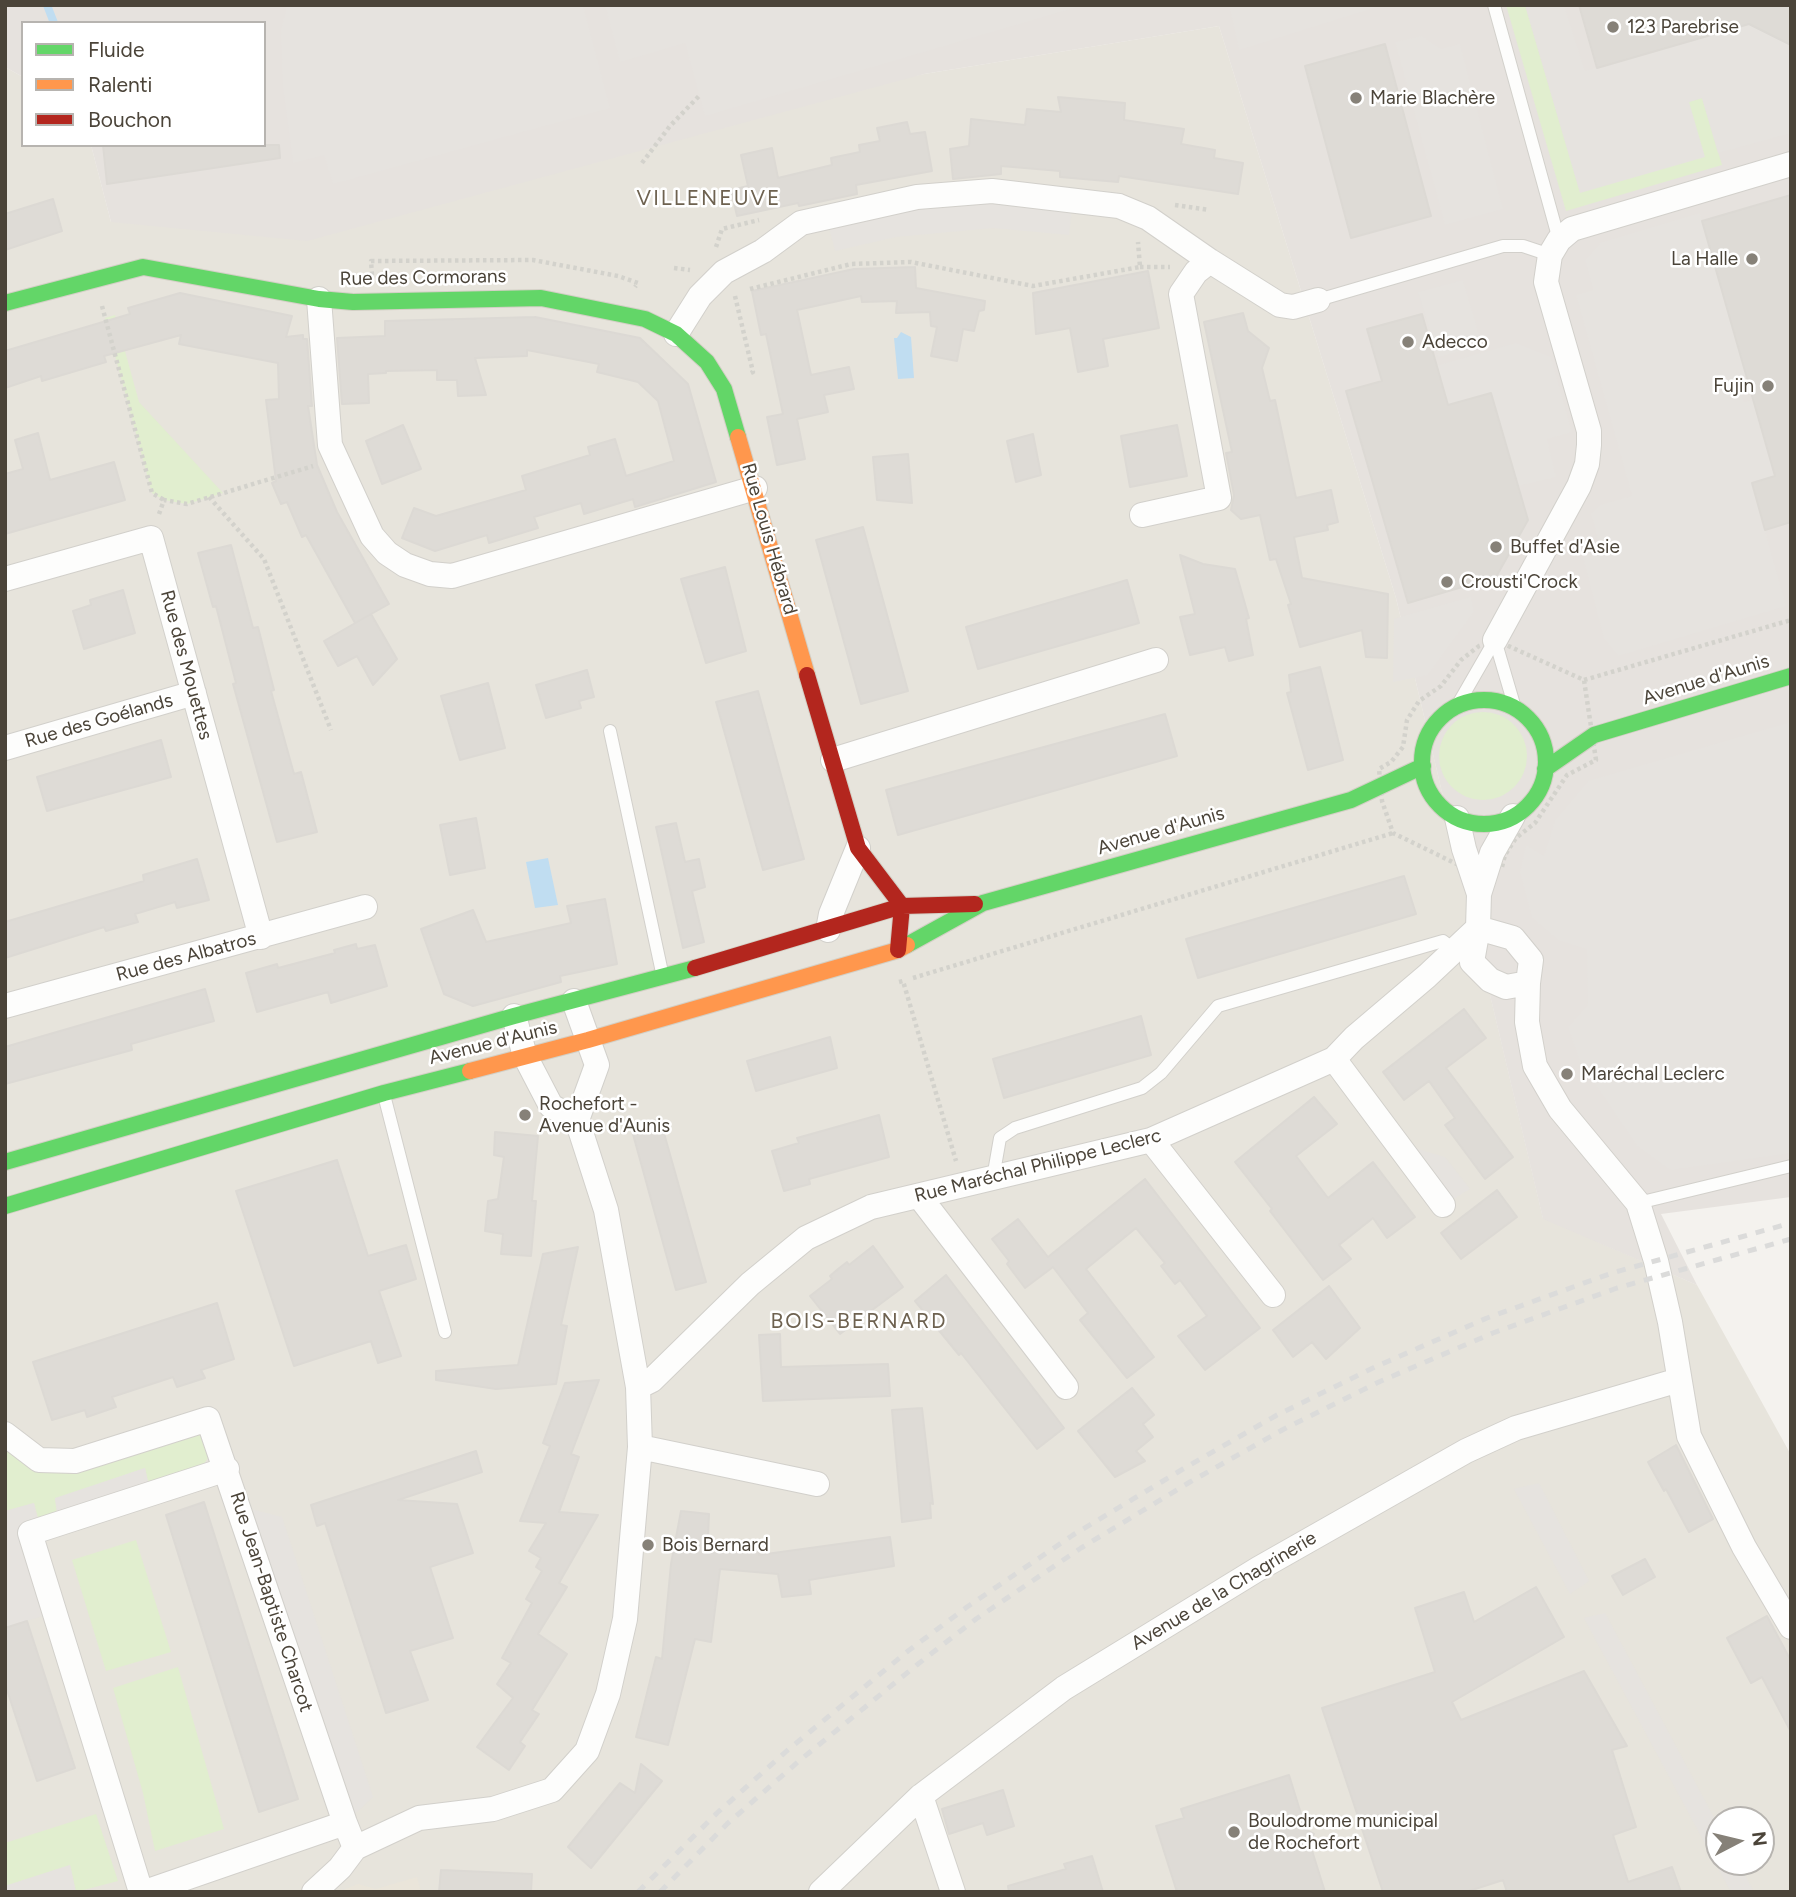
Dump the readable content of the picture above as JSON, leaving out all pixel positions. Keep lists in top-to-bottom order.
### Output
{
  "streets": {
    "main road": ["Rue des Cormorans", "Rue Louis Hébrard", "Avenue d'Aunis"],
    "street": [
      "Rue des Mouettes",
      "Rue des Goélands",
      "Rue des Albatros",
      "Rue Maréchal Philippe Leclerc",
      "Avenue de la Chagrinerie",
      "Rue Jean-Baptiste Charcot"
    ]
  },
  "crossings": [
    ["Rue des Cormorans", "Rue Louis Hébrard"],
    ["Rue des Mouettes", "Rue des Goélands"],
    ["Rue des Mouettes", "Rue des Albatros"]
  ],
  "districts": ["VILLENEUVE", "BOIS-BERNARD"],
  "places": [
    "123 Parebrise",
    "Marie Blachère",
    "La Halle",
    "Adecco",
    "Fujin",
    "Buffet d'Asie",
    "Crousti'Crock",
    "Maréchal Leclerc",
    "Rochefort - Avenue d'Aunis",
    "Bois Bernard",
    "Boulodrome municipal de Rochefort"
  ],
  "legend": ["Fluide", "Ralenti", "Bouchon"],
  "north": "right"
}
